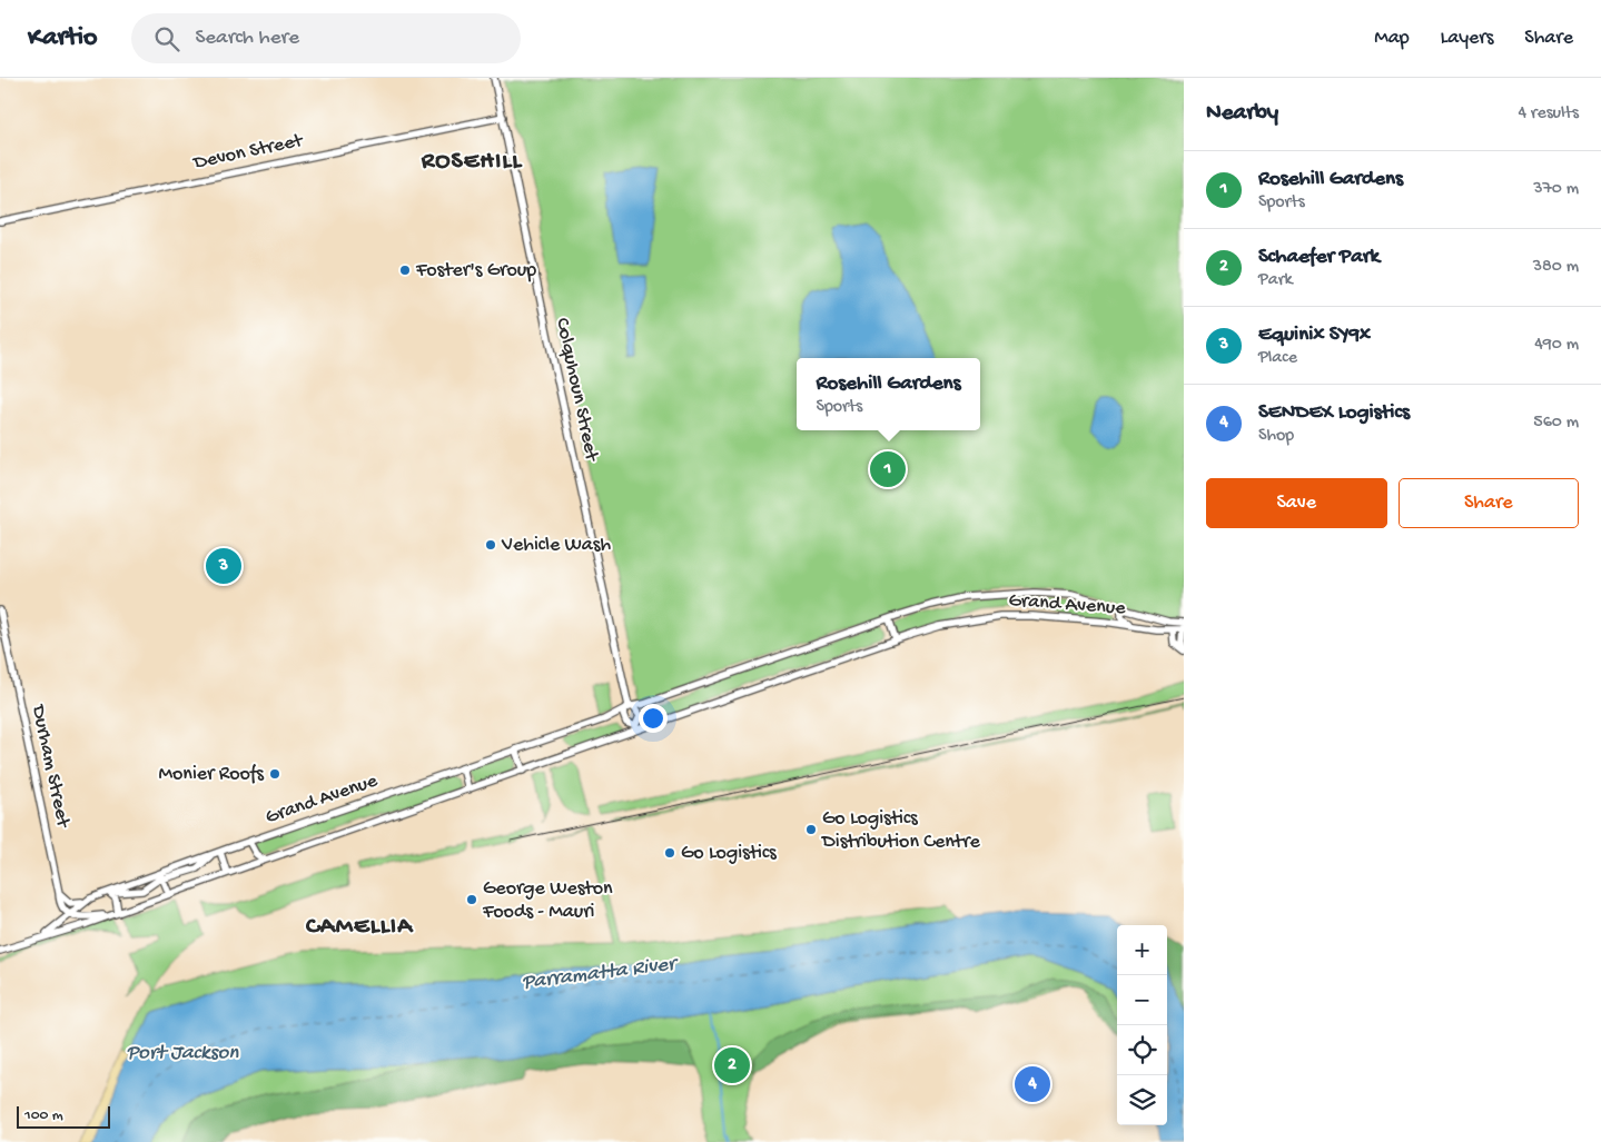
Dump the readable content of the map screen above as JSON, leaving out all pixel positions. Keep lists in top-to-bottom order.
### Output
{
  "streets": {
    "street": [
      "Devon Street",
      "Colquhoun Street",
      "Grand Avenue",
      "Durham Street"
    ]
  },
  "crossings": [
    ["Devon Street", "Colquhoun Street"],
    ["Colquhoun Street", "Grand Avenue"],
    ["Grand Avenue", "Durham Street"]
  ],
  "districts": ["ROSEHILL", "CAMELLIA"],
  "water": ["Parramatta River", "Port Jackson"],
  "places": [
    "Foster's Group",
    "Vehicle Wash",
    "Monier Roofs",
    "Go Logistics Distribution Centre",
    "Go Logistics",
    "George Weston Foods - Mauri"
  ],
  "scale_bar": "100 m",
  "page": {
    "header": "Kartio",
    "search": "Search here",
    "nav": ["Map", "Layers", "Share"],
    "heading": ["Nearby", "4 results"],
    "list": [
      {
        "mark": "1",
        "name": "Rosehill Gardens",
        "note": "Sports",
        "value": "370 m"
      },
      {
        "mark": "2",
        "name": "Schaefer Park",
        "note": "Park",
        "value": "380 m"
      },
      {
        "mark": "3",
        "name": "Equinix SY9x",
        "note": "Place",
        "value": "490 m"
      },
      {
        "mark": "4",
        "name": "SENDEX Logistics",
        "note": "Shop",
        "value": "560 m"
      }
    ],
    "popup": ["Rosehill Gardens", "Sports"],
    "pins": [
      "1",
      "3",
      "2",
      "4"
    ],
    "buttons": ["Save", "Share"],
    "map_buttons": ["+", "−"],
    "scale": "100 m"
  }
}
